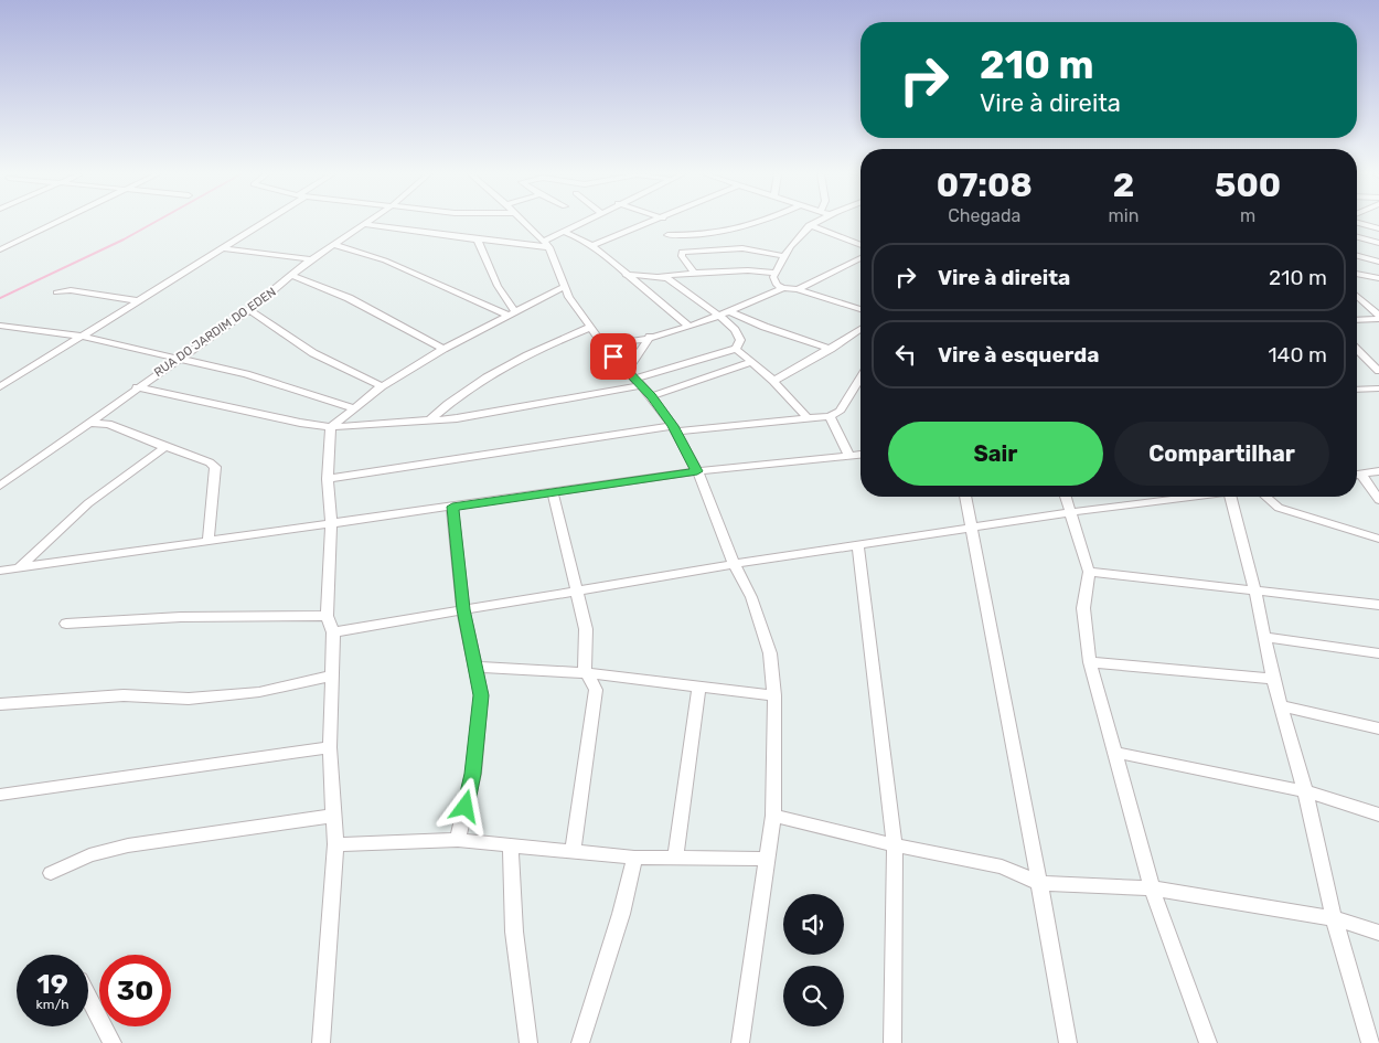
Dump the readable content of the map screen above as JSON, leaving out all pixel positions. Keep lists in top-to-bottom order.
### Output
{
  "streets": {
    "street": ["RUA DO JARDIM DO EDEN"]
  },
  "page": {
    "turn": ["210 m", "Vire à direita"],
    "eta": [
      "07:08",
      "Chegada",
      "2",
      "min",
      "500",
      "m"
    ],
    "list": [
      {
        "name": "Vire à direita",
        "value": "210 m"
      },
      {
        "name": "Vire à esquerda",
        "value": "140 m"
      }
    ],
    "buttons": ["Sair", "Compartilhar"],
    "speed": "19 km/h",
    "limit": "30"
  }
}
